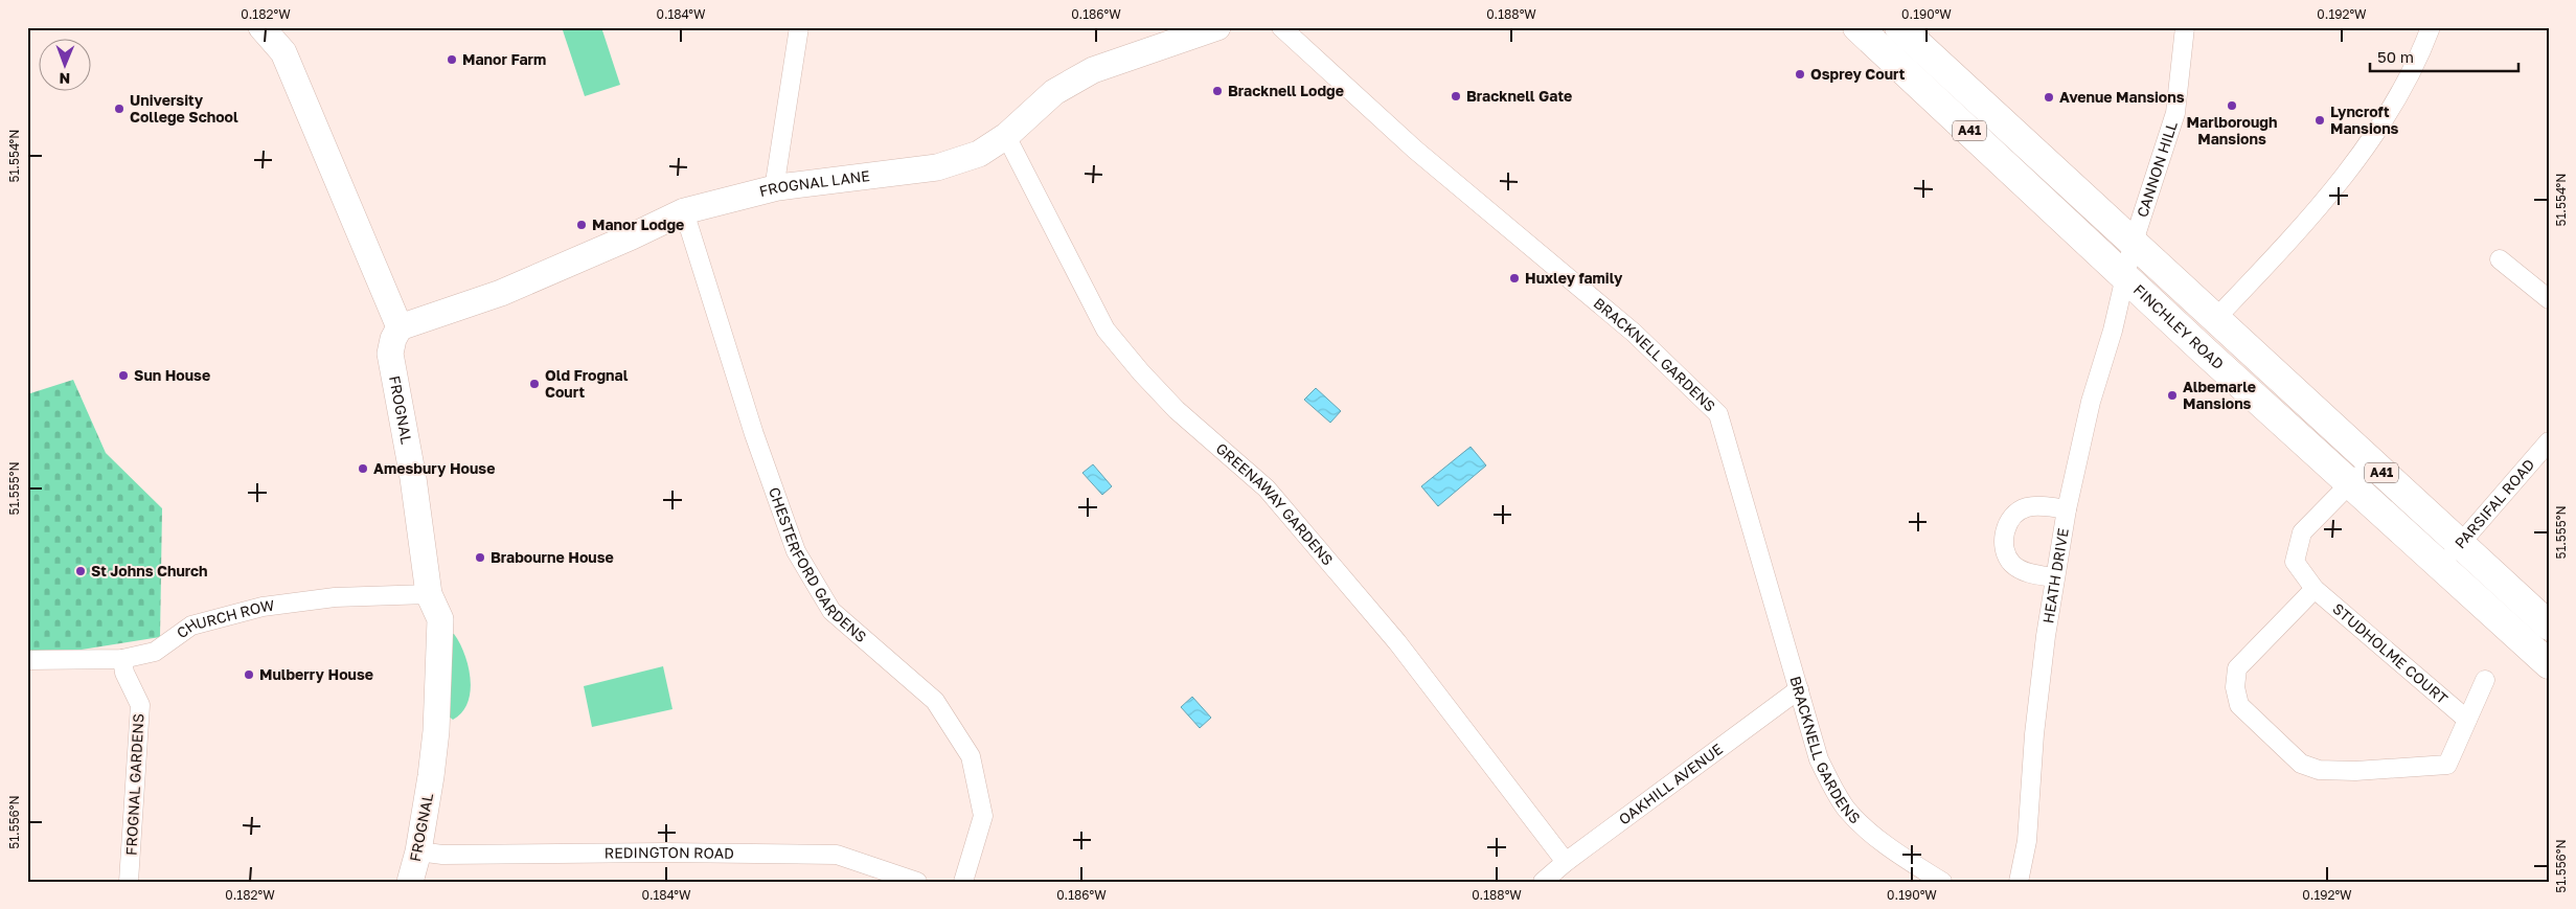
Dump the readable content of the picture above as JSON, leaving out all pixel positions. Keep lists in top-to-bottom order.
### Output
{
  "streets": {
    "highway": ["A41", "FINCHLEY ROAD"],
    "street": [
      "CANNON HILL",
      "FROGNAL LANE",
      "BRACKNELL GARDENS",
      "FROGNAL",
      "PARSIFAL ROAD",
      "GREENAWAY GARDENS",
      "CHESTERFORD GARDENS",
      "HEATH DRIVE",
      "CHURCH ROW",
      "STUDHOLME COURT",
      "FROGNAL GARDENS",
      "OAKHILL AVENUE",
      "REDINGTON ROAD"
    ]
  },
  "crossings": [
    ["CANNON HILL", "FINCHLEY ROAD"],
    ["CANNON HILL", "HEATH DRIVE"],
    ["FROGNAL LANE", "FROGNAL"],
    ["FROGNAL LANE", "GREENAWAY GARDENS"],
    ["FROGNAL LANE", "CHESTERFORD GARDENS"],
    ["FINCHLEY ROAD", "PARSIFAL ROAD"],
    ["FINCHLEY ROAD", "HEATH DRIVE"],
    ["FINCHLEY ROAD", "STUDHOLME COURT"],
    ["BRACKNELL GARDENS", "OAKHILL AVENUE"],
    ["FROGNAL", "CHURCH ROW"],
    ["FROGNAL", "REDINGTON ROAD"],
    ["GREENAWAY GARDENS", "OAKHILL AVENUE"],
    ["CHURCH ROW", "FROGNAL GARDENS"]
  ],
  "places": [
    "Manor Farm",
    "Osprey Court",
    "Bracknell Lodge",
    "Bracknell Gate",
    "Avenue Mansions",
    "Marlborough Mansions",
    "University College School",
    "Lyncroft Mansions",
    "Manor Lodge",
    "Huxley family",
    "Sun House",
    "Old Frognal Court",
    "Albemarle Mansions",
    "Amesbury House",
    "Brabourne House",
    "St Johns Church",
    "Mulberry House"
  ],
  "scale_bar": "50 m",
  "north": "bottom",
  "coordinates": [
    "0.182°W",
    "0.184°W",
    "0.186°W",
    "0.188°W",
    "0.190°W",
    "0.192°W",
    "51.554°N",
    "51.555°N",
    "51.556°N"
  ]
}
